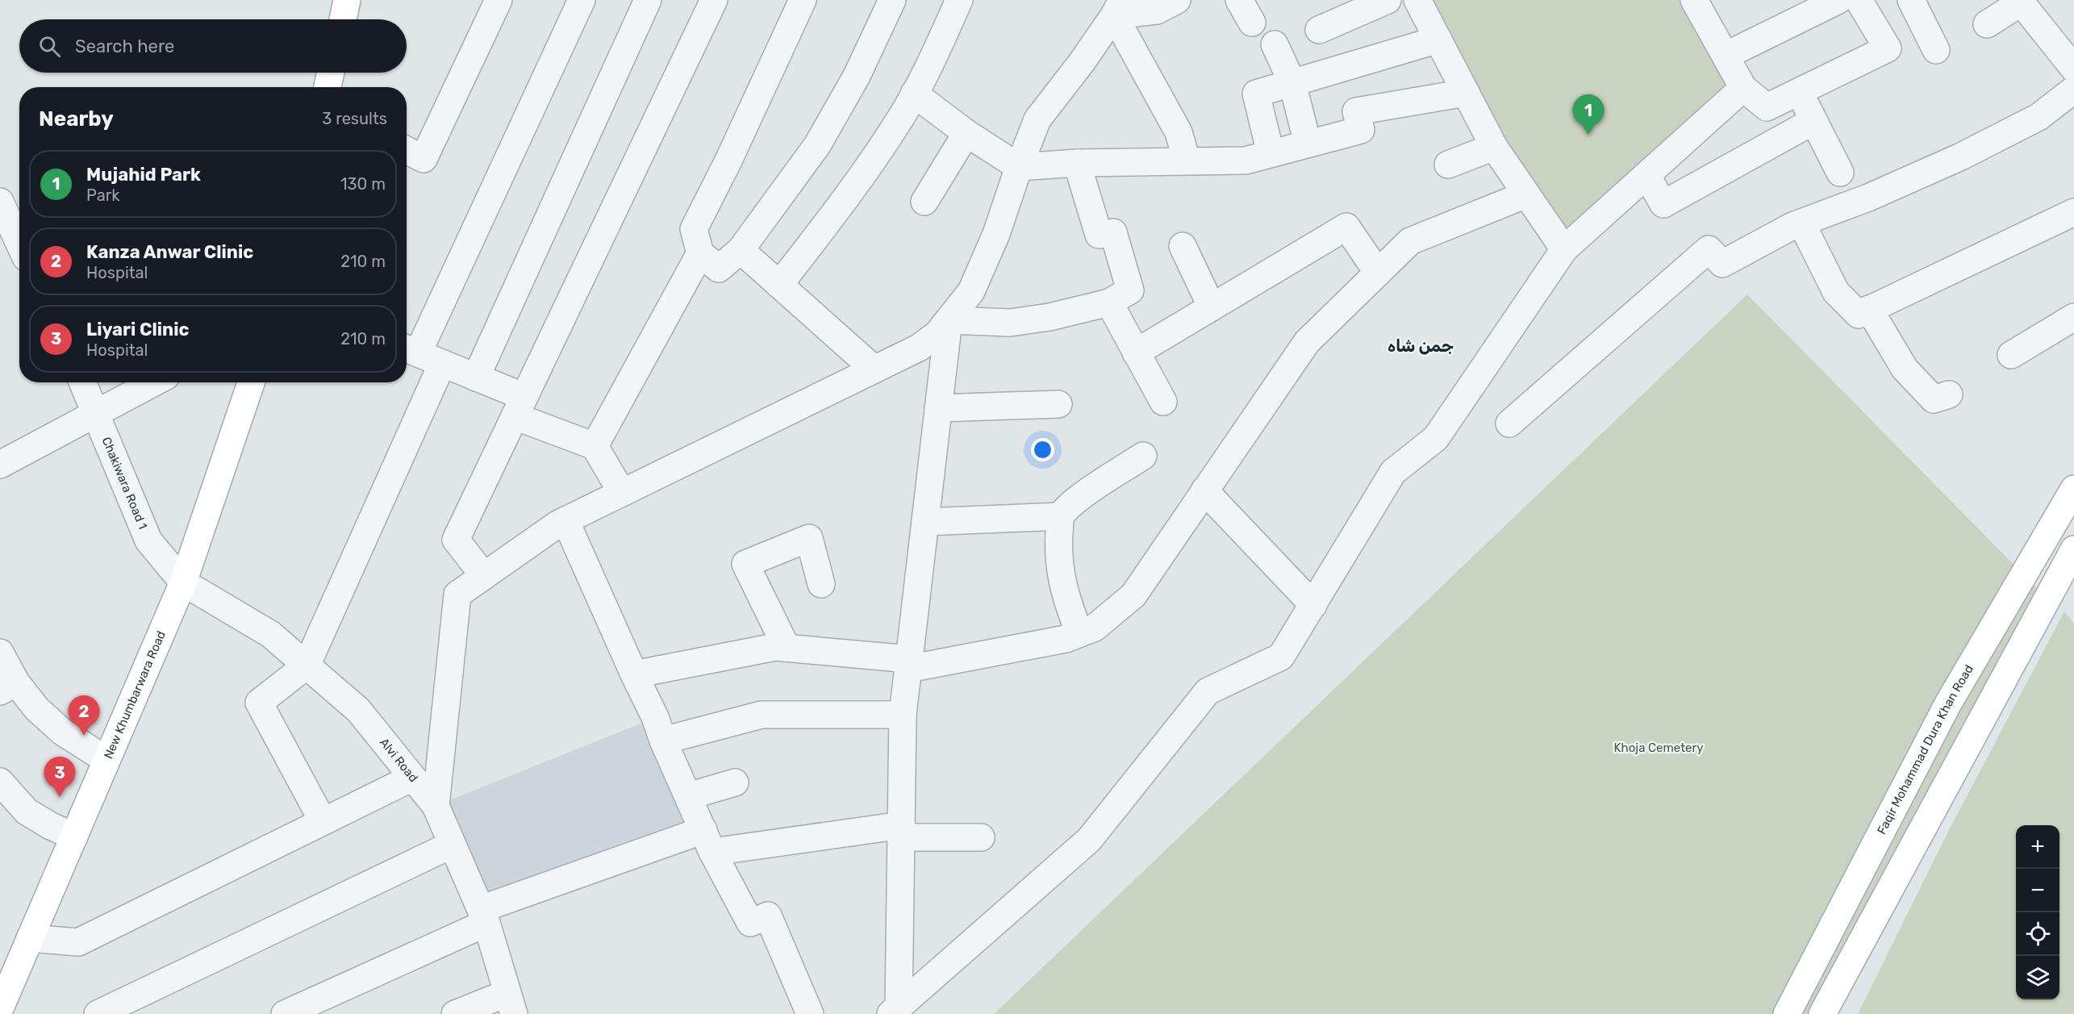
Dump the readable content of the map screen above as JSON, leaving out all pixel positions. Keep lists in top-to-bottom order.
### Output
{
  "streets": {
    "main road": ["New Khumbarwara Road", "Faqir Mohammad Dura Khan Road"],
    "street": ["Chakiwara Road 1", "Alvi Road"]
  },
  "crossings": [
    ["Chakiwara Road 1", "New Khumbarwara Road"],
    ["Chakiwara Road 1", "Alvi Road"],
    ["New Khumbarwara Road", "Alvi Road"]
  ],
  "districts": ["جمن شاہ"],
  "parks": ["Khoja Cemetery"],
  "page": {
    "search": "Search here",
    "heading": ["Nearby", "3 results"],
    "pins": ["1", "2", "3"],
    "list": [
      {
        "mark": "1",
        "name": "Mujahid Park",
        "note": "Park",
        "value": "130 m"
      },
      {
        "mark": "2",
        "name": "Kanza Anwar Clinic",
        "note": "Hospital",
        "value": "210 m"
      },
      {
        "mark": "3",
        "name": "Liyari Clinic",
        "note": "Hospital",
        "value": "210 m"
      }
    ],
    "map_buttons": ["+", "−"]
  }
}
